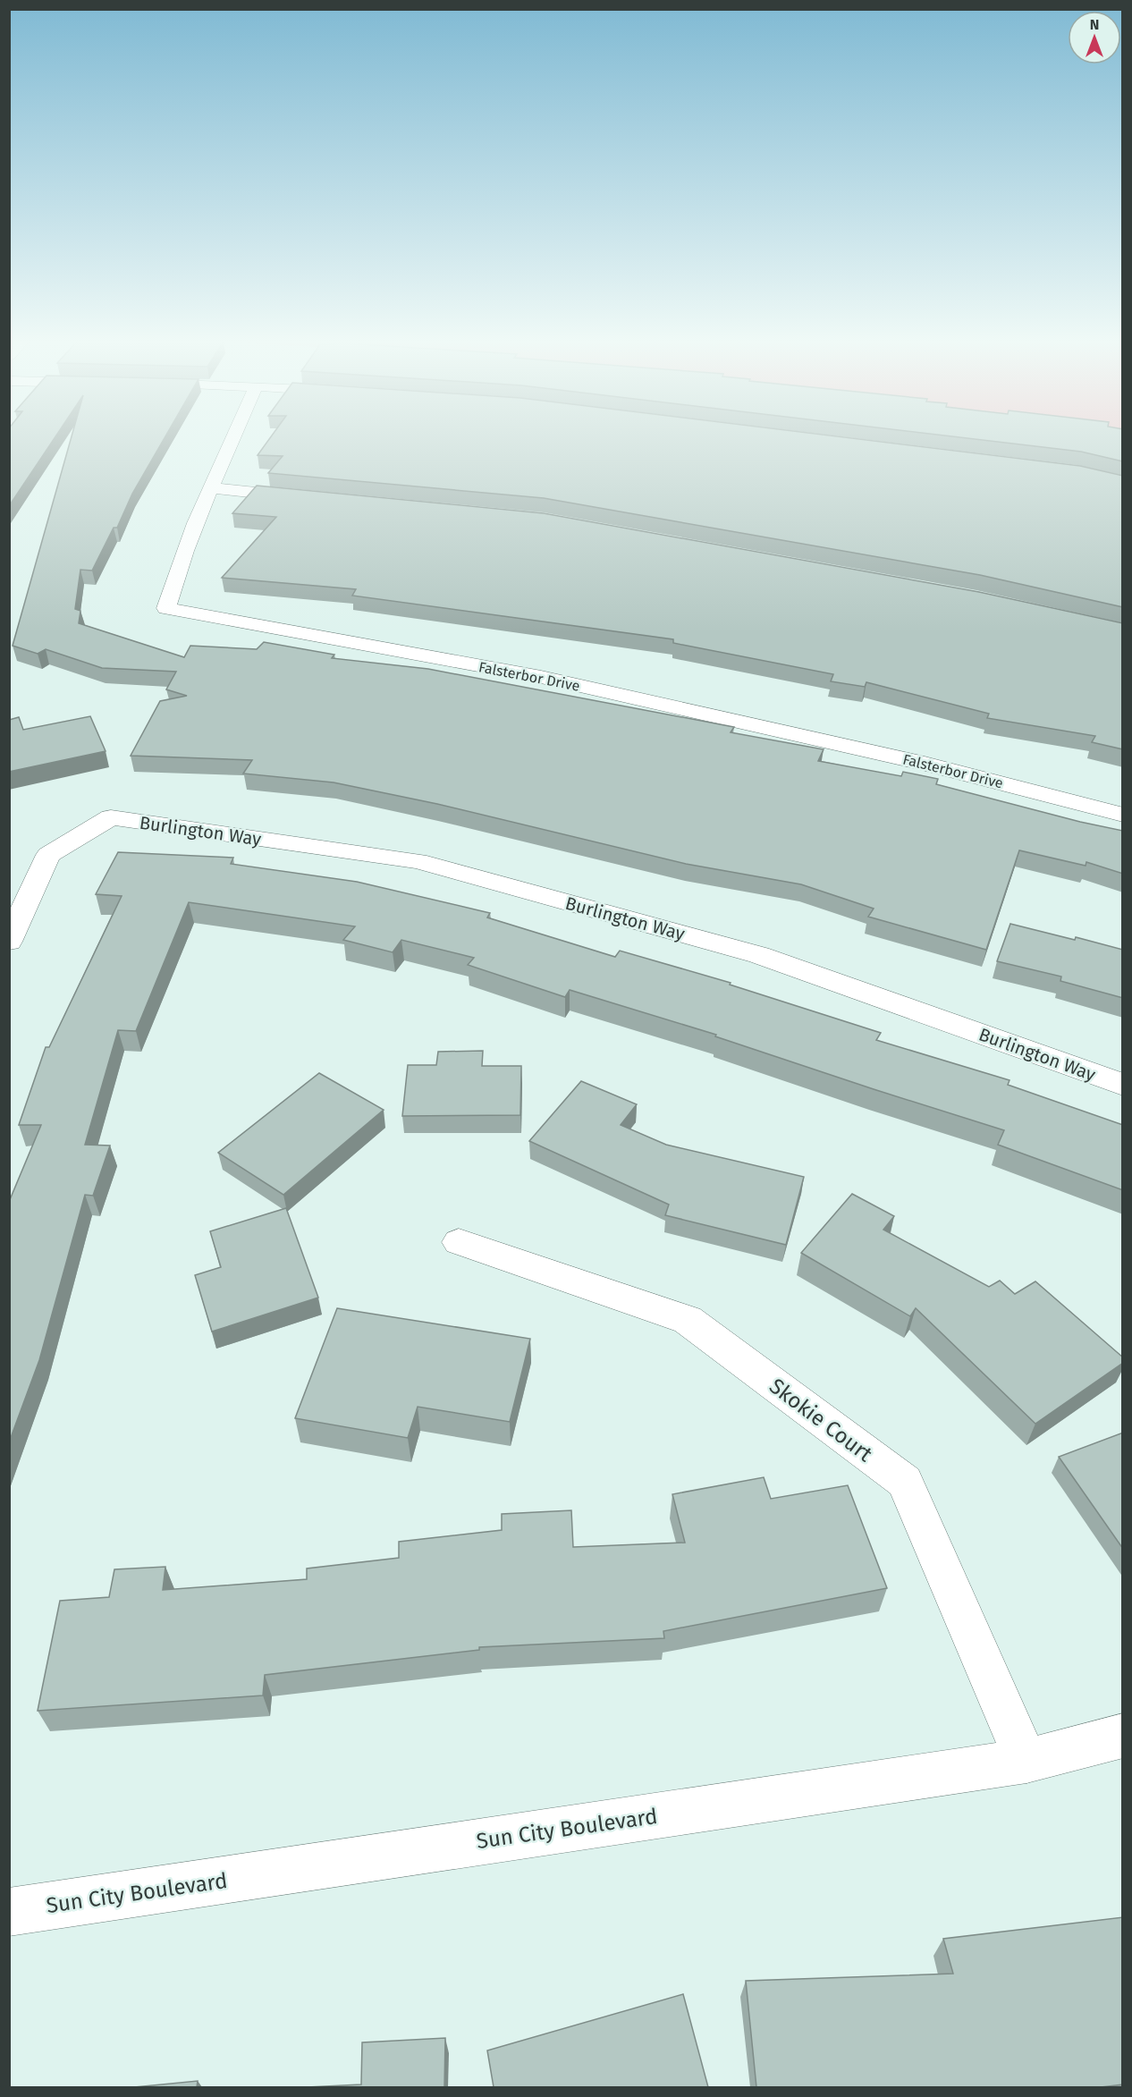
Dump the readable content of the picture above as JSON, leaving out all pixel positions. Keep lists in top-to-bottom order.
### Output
{
  "streets": {
    "street": [
      "Falsterbor Drive",
      "Burlington Way",
      "Skokie Court",
      "Sun City Boulevard"
    ]
  },
  "crossings": [
    ["Skokie Court", "Sun City Boulevard"]
  ],
  "north": "top"
}
